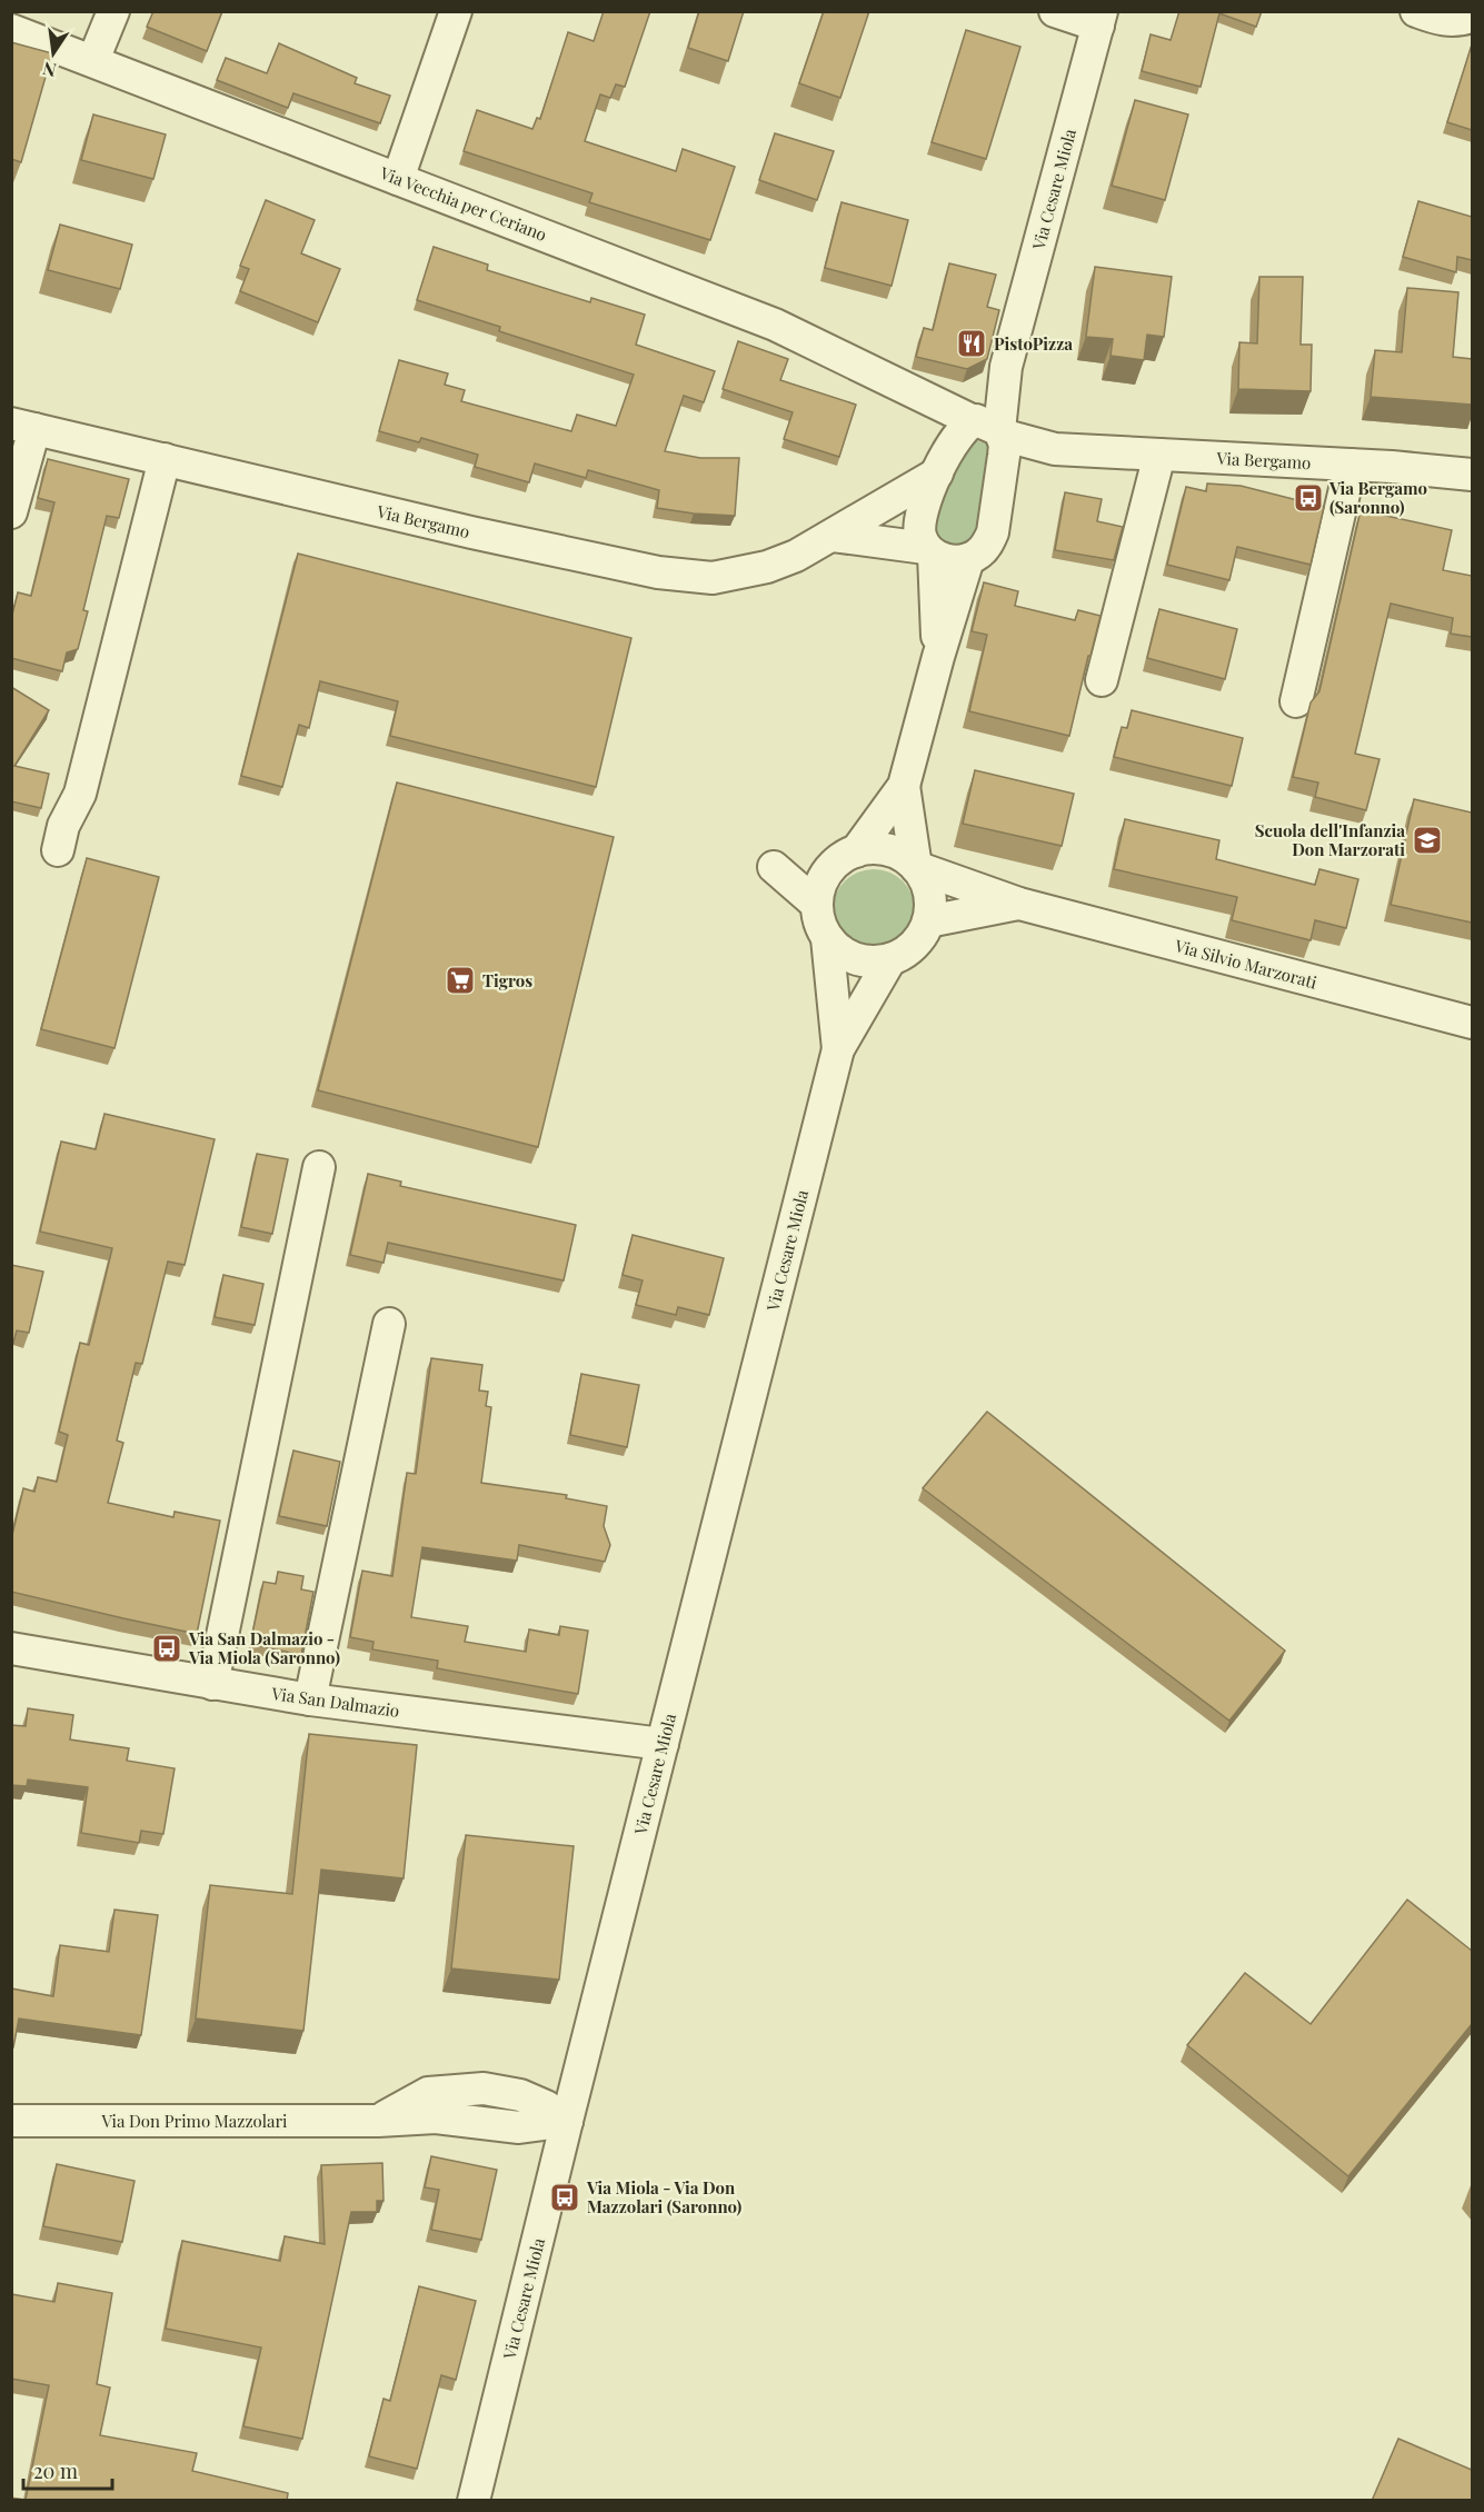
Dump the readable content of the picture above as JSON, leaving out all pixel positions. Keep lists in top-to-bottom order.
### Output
{
  "streets": {
    "street": [
      "Via Cesare Miola",
      "Via Vecchia per Ceriano",
      "Via Bergamo",
      "Via Silvio Marzorati",
      "Via San Dalmazio",
      "Via Don Primo Mazzolari"
    ]
  },
  "crossings": [
    ["Via Cesare Miola", "Via Vecchia per Ceriano"],
    ["Via Cesare Miola", "Via Bergamo"],
    ["Via Cesare Miola", "Via Silvio Marzorati"],
    ["Via Cesare Miola", "Via San Dalmazio"],
    ["Via Cesare Miola", "Via Don Primo Mazzolari"],
    ["Via Vecchia per Ceriano", "Via Bergamo"]
  ],
  "places": {
    "restaurant": ["PistoPizza"],
    "bus stop": ["Via Bergamo (Saronno)", "Via San Dalmazio - Via Miola (Saronno)", "Via Miola - Via Don Mazzolari (Saronno)"],
    "school or university": ["Scuola dell'Infanzia Don Marzorati"],
    "supermarket": ["Tigros"]
  },
  "scale_bar": "20 m",
  "north": "bottom"
}
